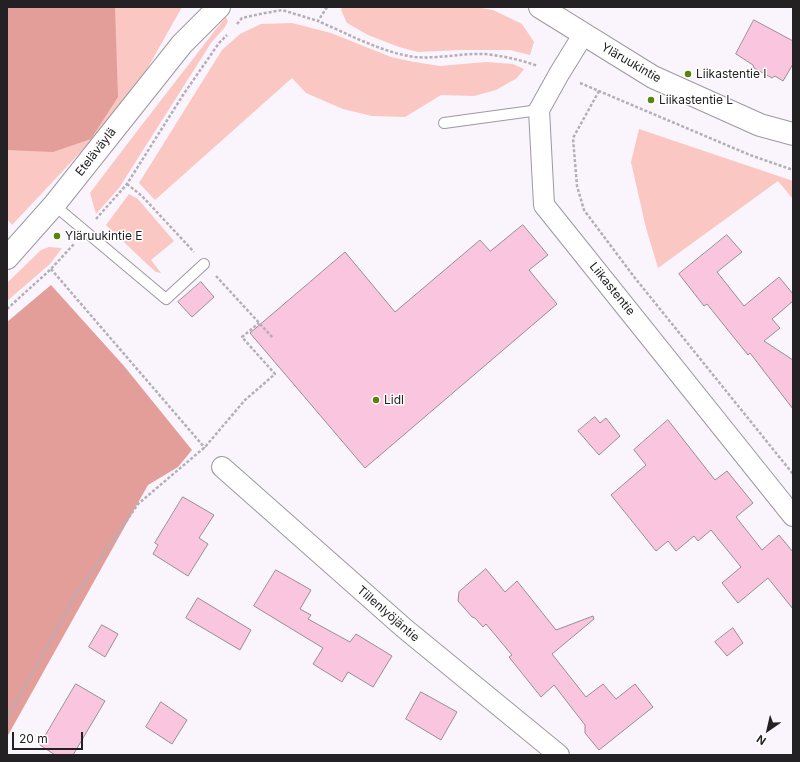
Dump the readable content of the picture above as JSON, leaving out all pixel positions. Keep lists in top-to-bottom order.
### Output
{
  "streets": {
    "main road": ["Yläruukintie", "Eteläväylä"],
    "street": ["Liikastentie", "Tiilenlyöjäntie"]
  },
  "places": [
    "Liikastentie I",
    "Liikastentie L",
    "Yläruukintie E",
    "Lidl"
  ],
  "scale_bar": "20 m",
  "north": "bottom left"
}
